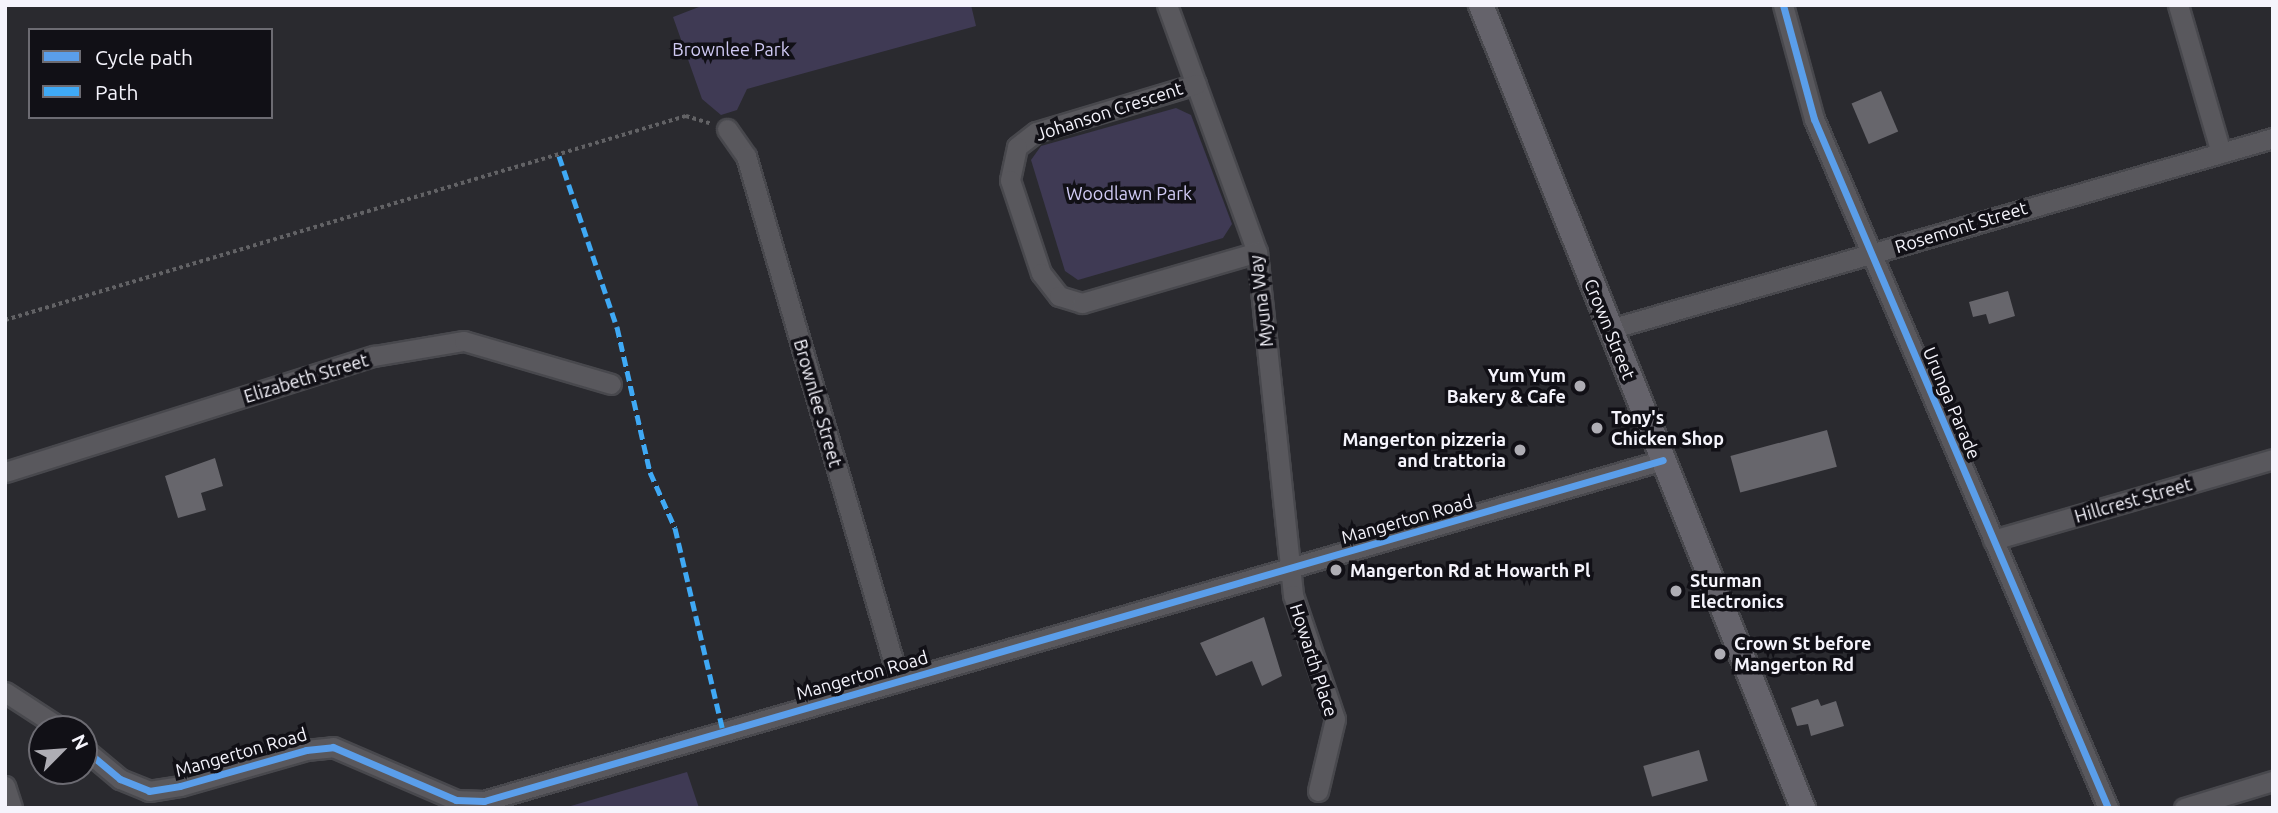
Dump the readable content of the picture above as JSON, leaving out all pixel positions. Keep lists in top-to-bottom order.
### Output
{
  "streets": {
    "main road": ["Crown Street"],
    "street": [
      "Johanson Crescent",
      "Rosemont Street",
      "Myuna Way",
      "Elizabeth Street",
      "Brownlee Street",
      "Urunga Parade",
      "Hillcrest Street",
      "Mangerton Road",
      "Howarth Place"
    ]
  },
  "crossings": [
    ["Johanson Crescent", "Myuna Way"],
    ["Rosemont Street", "Crown Street"],
    ["Rosemont Street", "Urunga Parade"],
    ["Myuna Way", "Mangerton Road"],
    ["Myuna Way", "Howarth Place"],
    ["Crown Street", "Mangerton Road"],
    ["Brownlee Street", "Mangerton Road"],
    ["Urunga Parade", "Hillcrest Street"],
    ["Mangerton Road", "Howarth Place"]
  ],
  "parks": ["Brownlee Park", "Woodlawn Park"],
  "places": [
    "Yum Yum Bakery & Cafe",
    "Tony's Chicken Shop",
    "Mangerton pizzeria and trattoria",
    "Mangerton Rd at Howarth Pl",
    "Sturman Electronics",
    "Crown St before Mangerton Rd"
  ],
  "legend": ["Cycle path", "Path"],
  "north": "top right"
}
